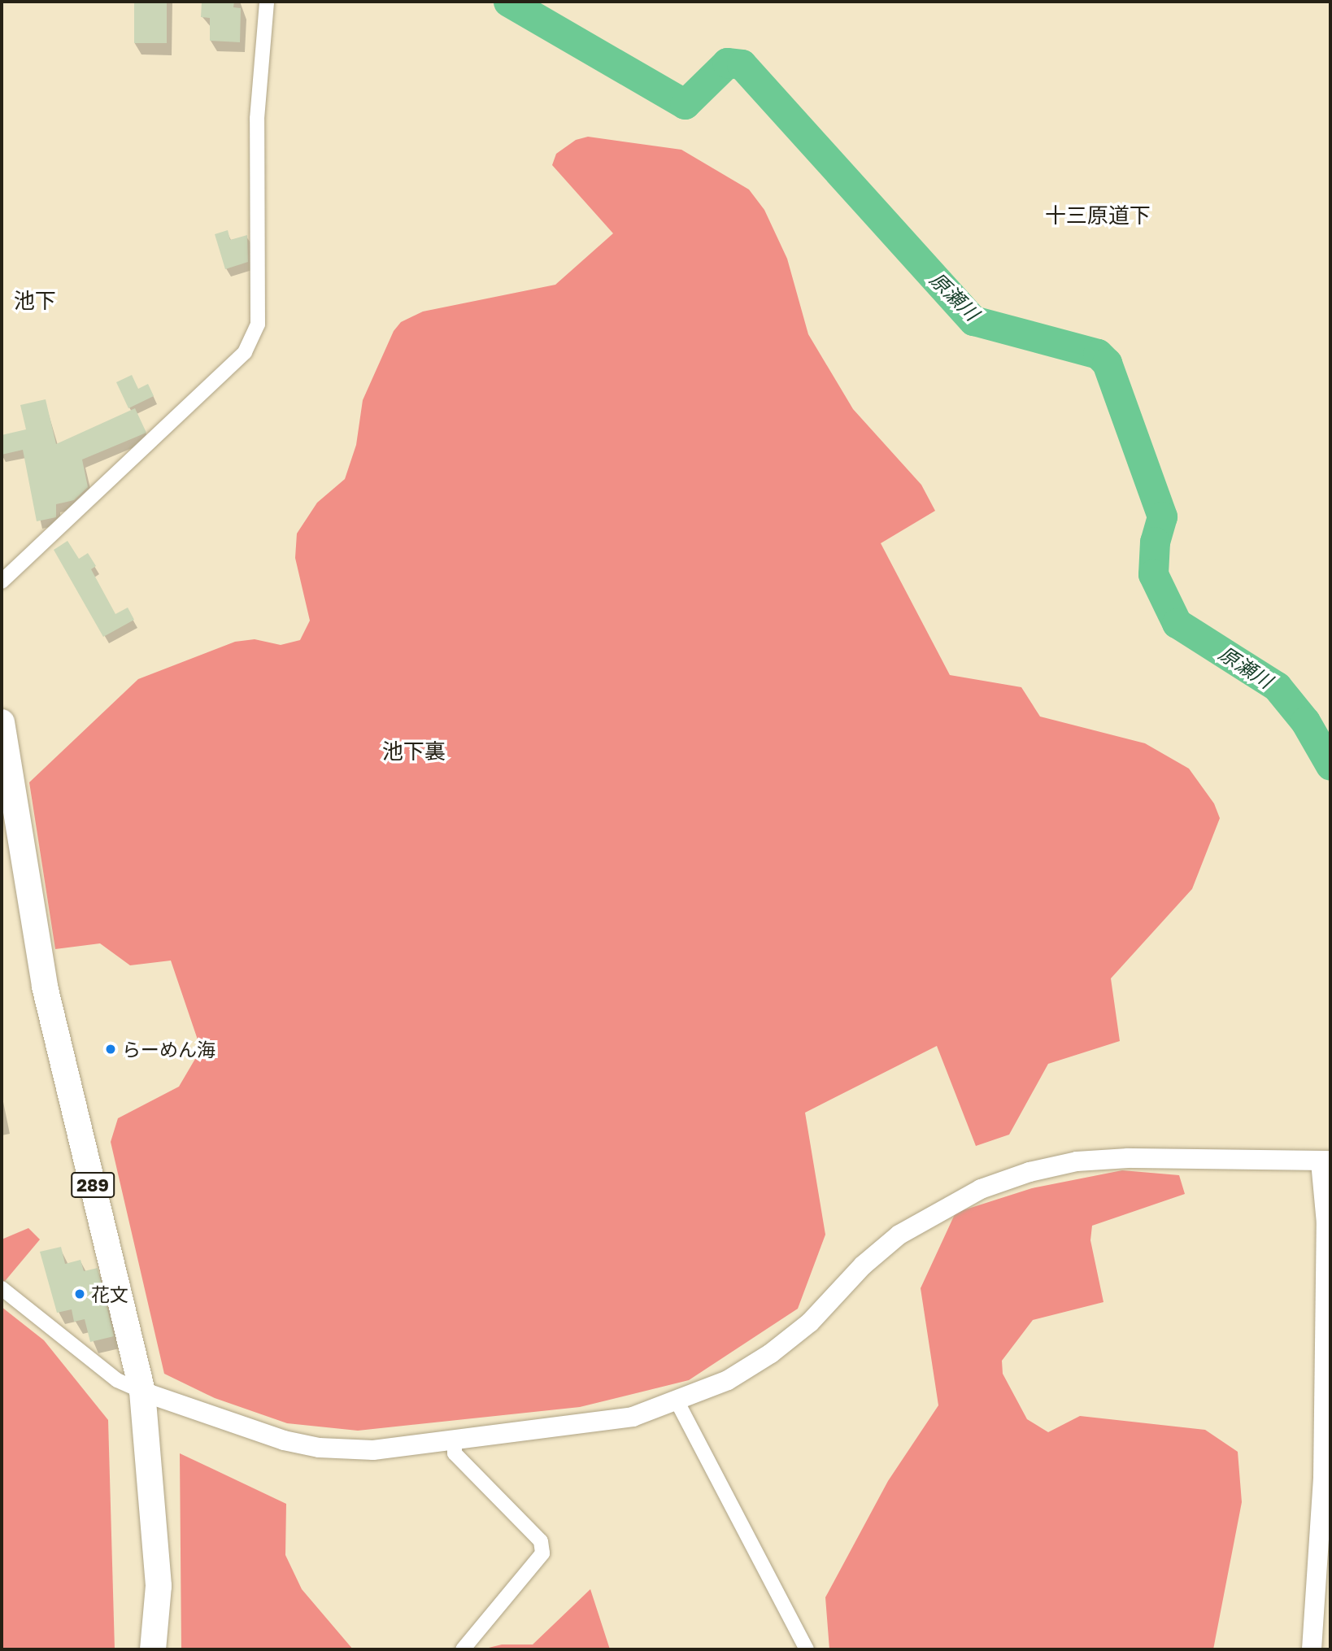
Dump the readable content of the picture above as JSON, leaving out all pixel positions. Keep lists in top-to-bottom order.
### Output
{
  "streets": {
    "highway": ["289"]
  },
  "districts": ["十三原道下", "池下", "池下裏"],
  "water": ["原瀬川"],
  "places": ["らーめん海", "花文"]
}
